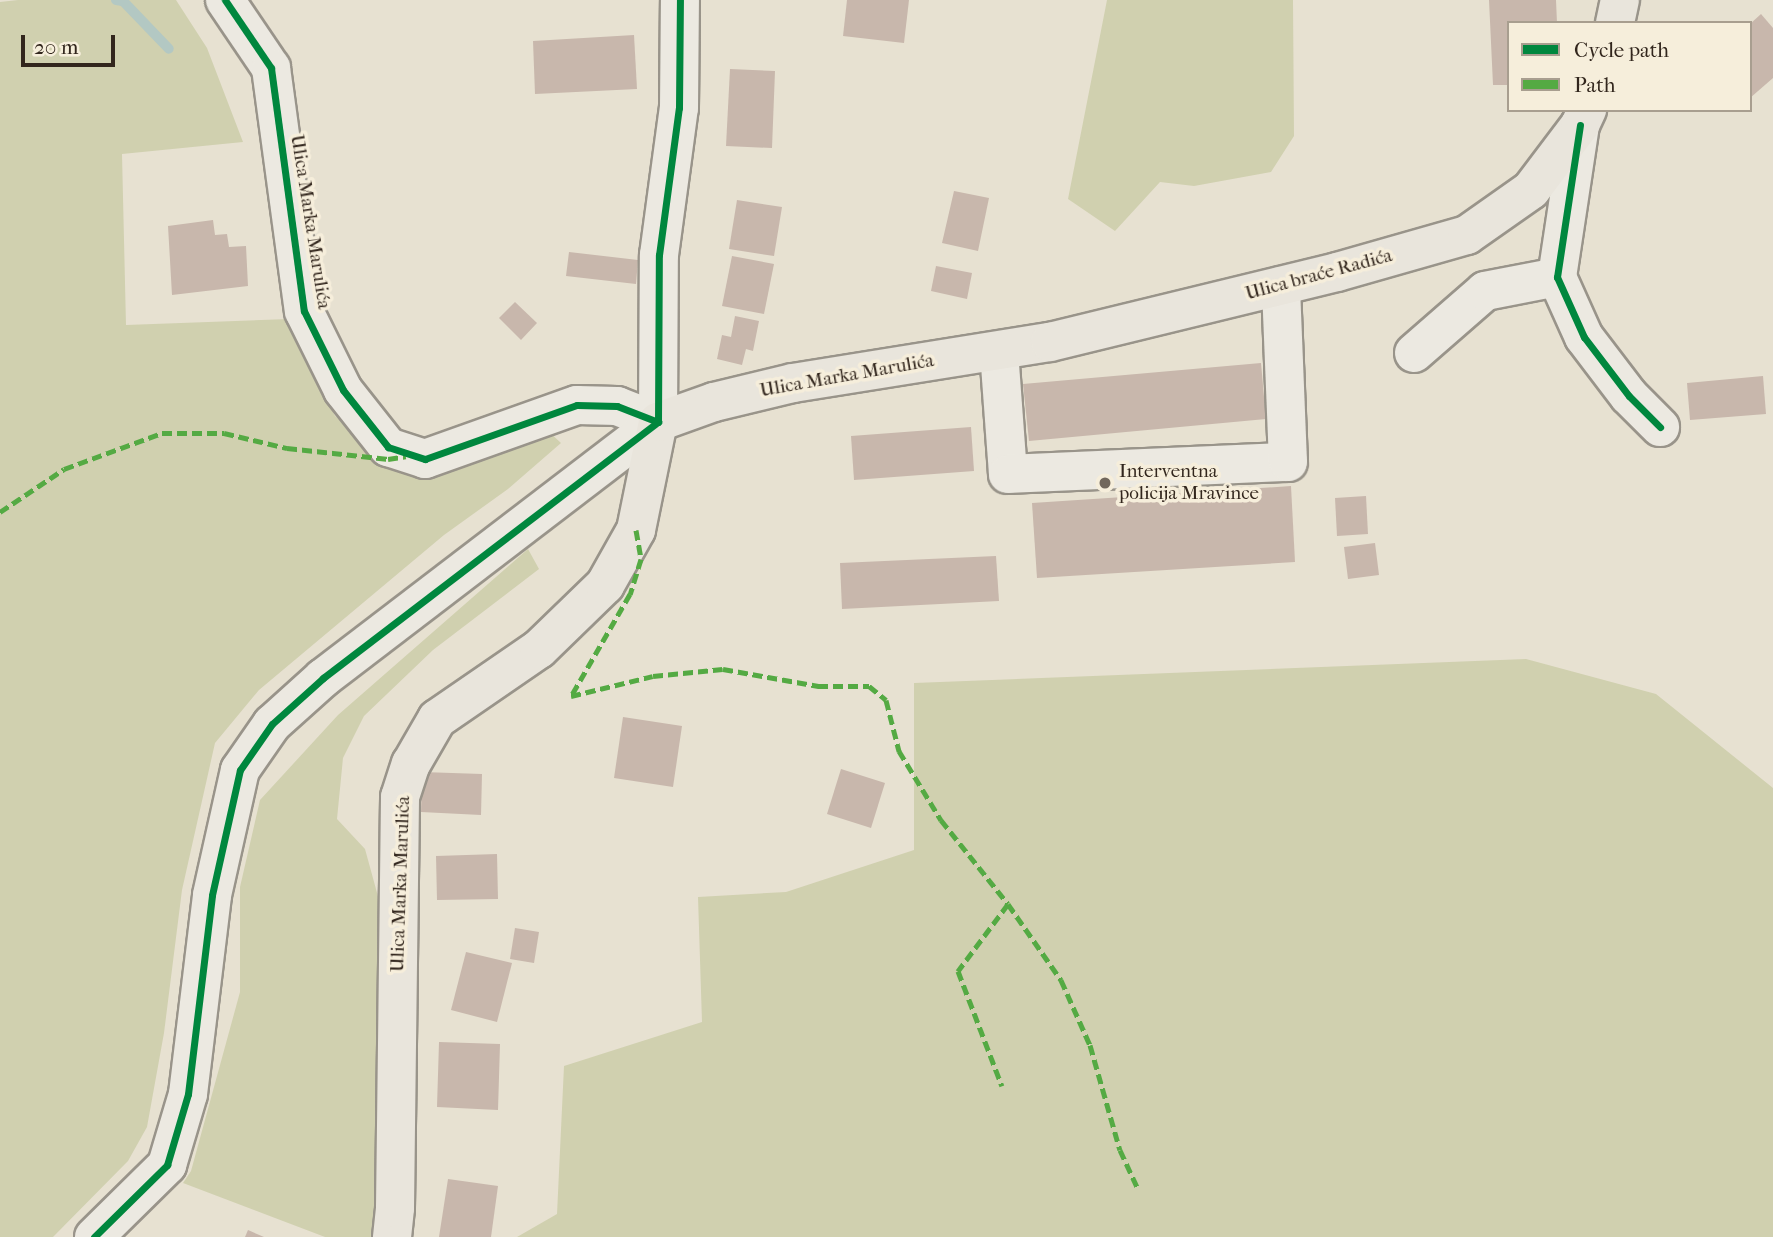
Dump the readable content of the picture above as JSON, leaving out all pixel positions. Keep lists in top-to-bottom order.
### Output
{
  "streets": {
    "main road": ["Ulica Marka Marulića", "Ulica braće Radića"]
  },
  "crossings": [
    ["Ulica Marka Marulića", "Ulica braće Radića"]
  ],
  "places": ["Interventna policija Mravince"],
  "legend": ["Cycle path", "Path"],
  "scale_bar": "20 m"
}
